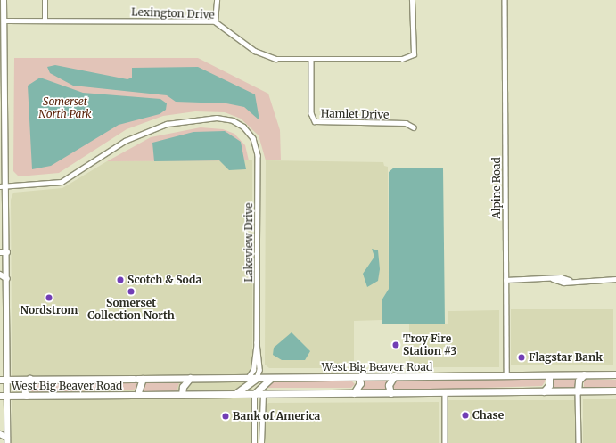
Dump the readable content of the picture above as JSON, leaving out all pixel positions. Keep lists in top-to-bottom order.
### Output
{
  "streets": {
    "main road": ["West Big Beaver Road"],
    "street": [
      "Lexington Drive",
      "Hamlet Drive",
      "Alpine Road",
      "Lakeview Drive"
    ]
  },
  "crossings": [
    ["Lexington Drive", "Hamlet Drive"],
    ["Alpine Road", "West Big Beaver Road"],
    ["Lakeview Drive", "West Big Beaver Road"]
  ],
  "parks": ["Somerset North Park"],
  "places": [
    "Scotch & Soda",
    "Somerset Collection North",
    "Nordstrom",
    "Troy Fire Station #3",
    "Flagstar Bank",
    "Chase",
    "Bank of America"
  ]
}
